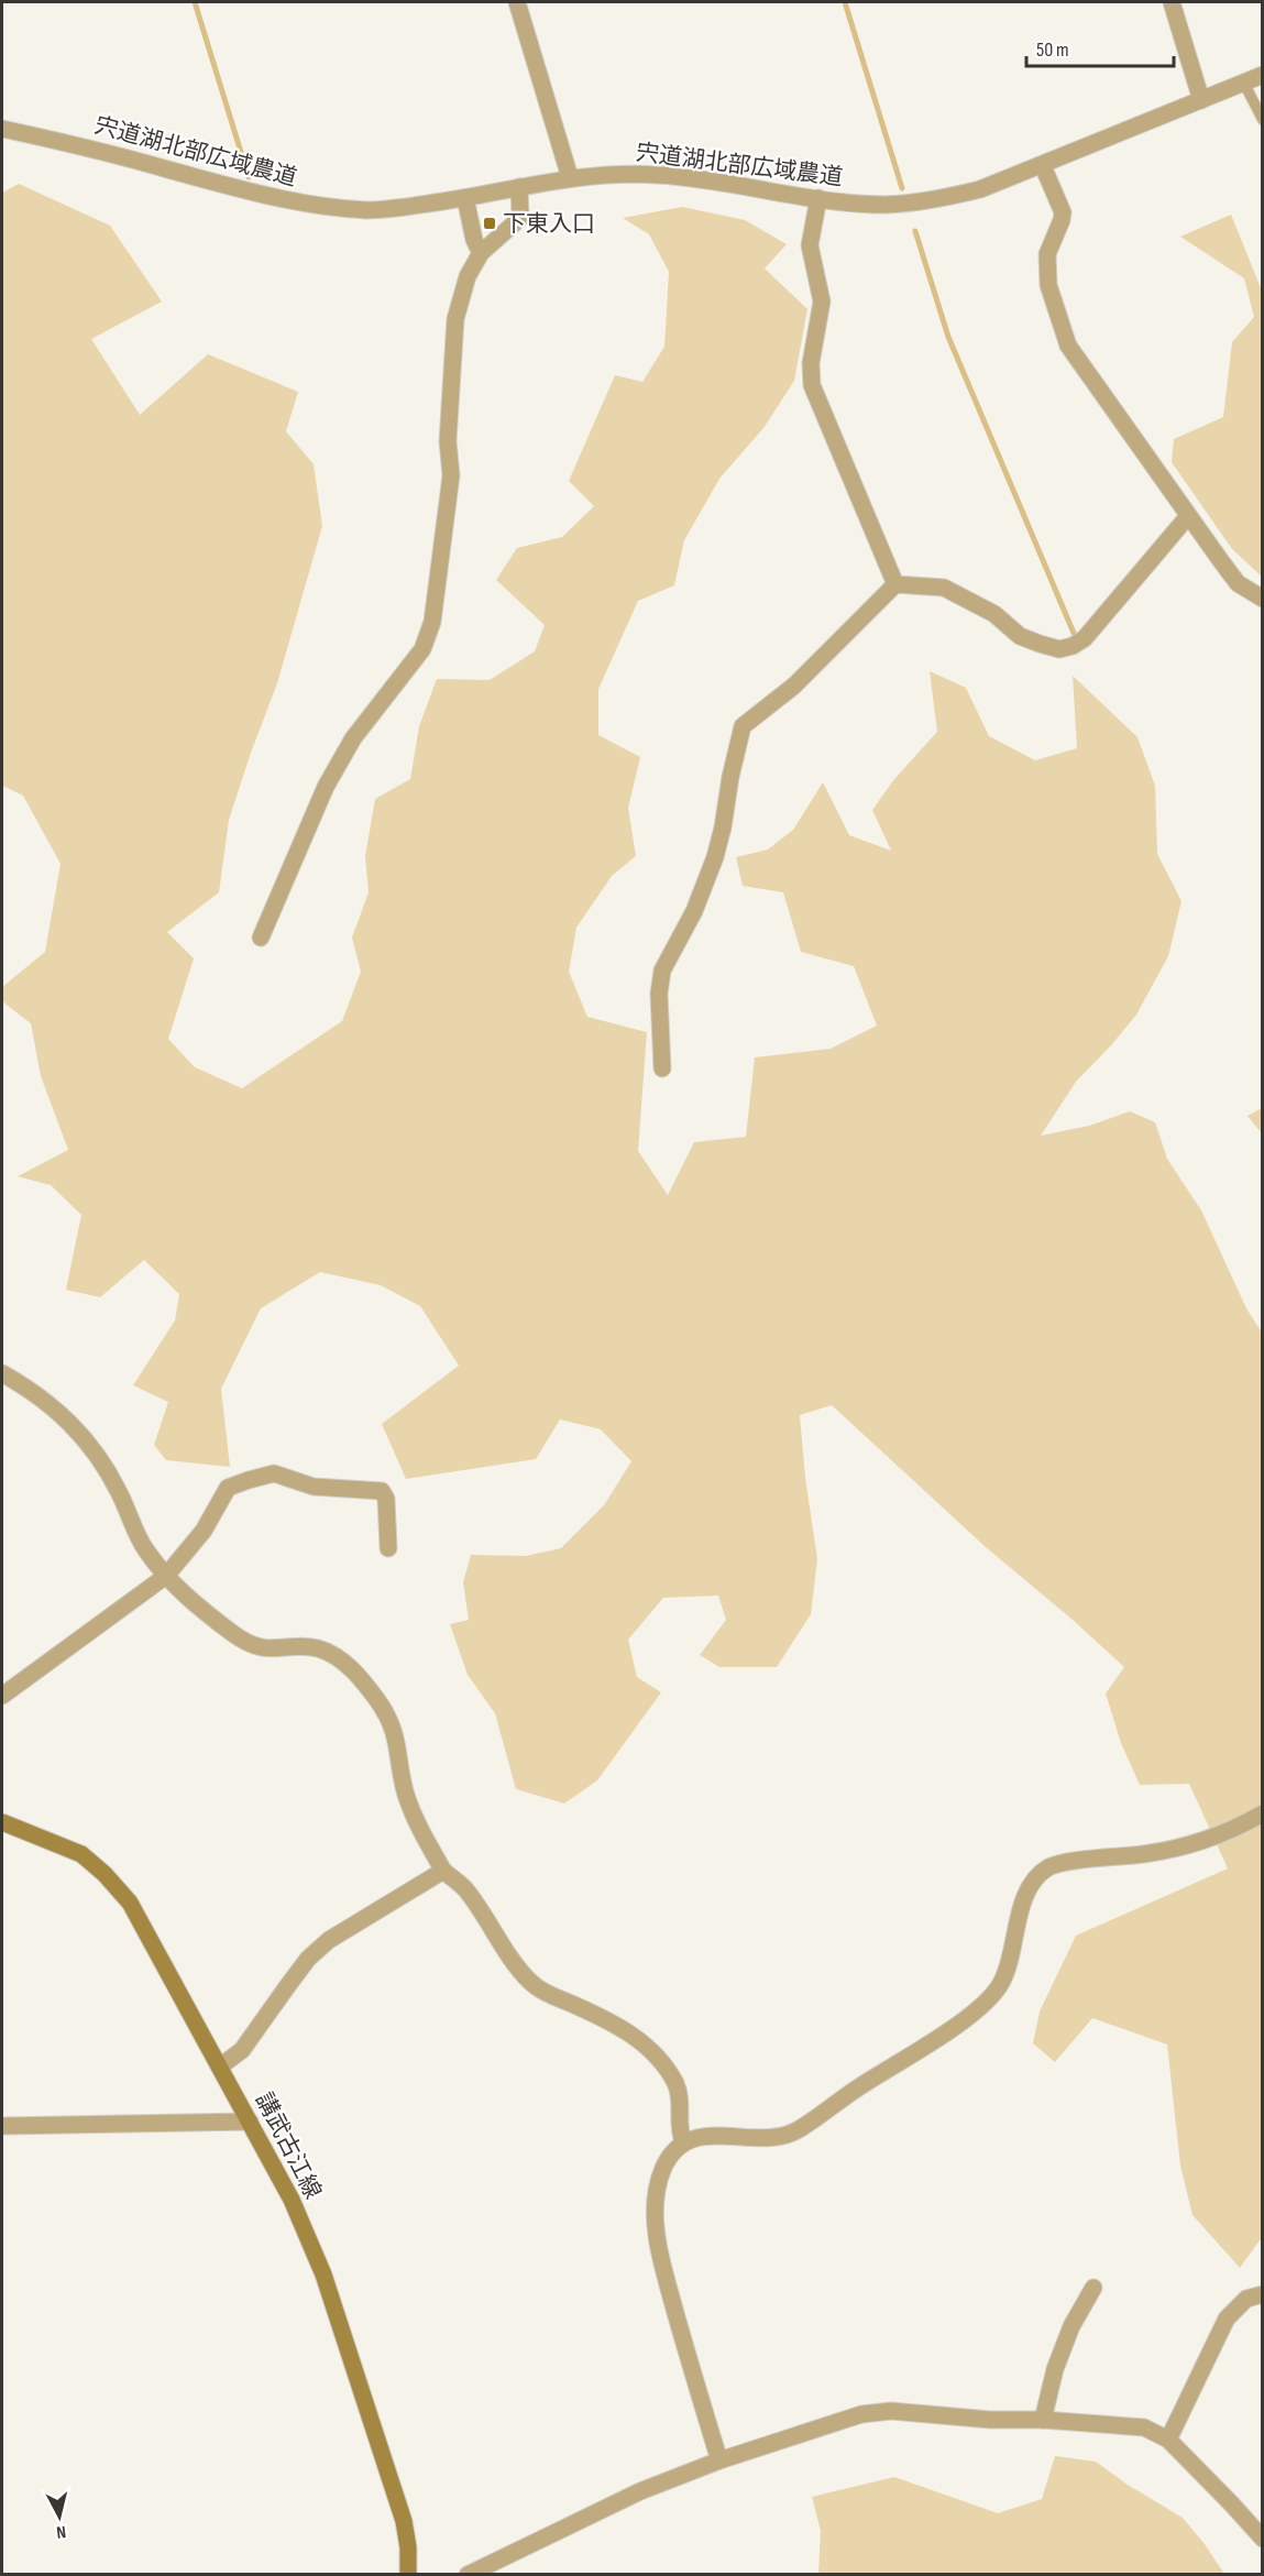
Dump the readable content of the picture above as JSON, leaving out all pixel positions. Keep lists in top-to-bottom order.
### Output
{
  "streets": {
    "main road": ["講武古江線"],
    "street": ["宍道湖北部広域農道"]
  },
  "places": {
    "transit": ["下東入口"]
  },
  "scale_bar": "50 m",
  "north": "bottom"
}
